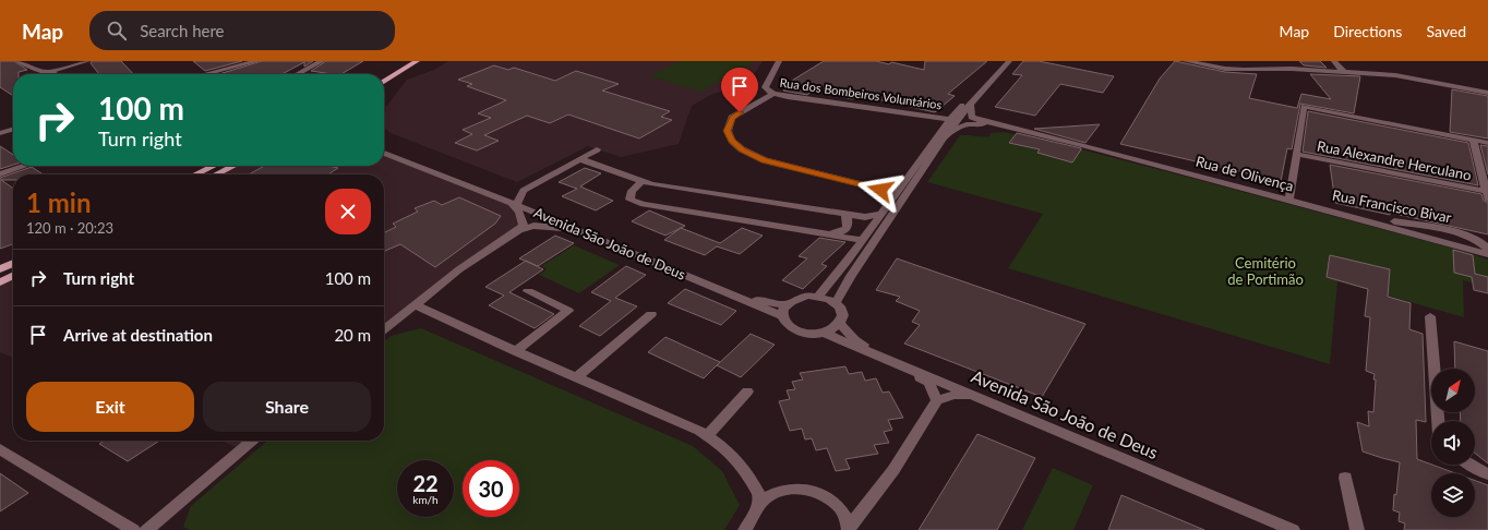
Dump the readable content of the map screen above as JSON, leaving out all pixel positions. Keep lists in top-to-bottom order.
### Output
{
  "streets": {
    "street": [
      "Rua dos Bombeiros Voluntários",
      "Rua Alexandre Herculano",
      "Rua de Olivença",
      "Rua Francisco Bivar",
      "Avenida São João de Deus"
    ]
  },
  "crossings": [
    ["Rua dos Bombeiros Voluntários", "Rua de Olivença"],
    ["Rua de Olivença", "Rua Francisco Bivar"]
  ],
  "parks": ["Cemitério de Portimão"],
  "north": "top right",
  "page": {
    "header": "Map",
    "search": "Search here",
    "nav": ["Map", "Directions", "Saved"],
    "turn": ["100 m", "Turn right"],
    "heading": ["1 min", "120 m · 20:23"],
    "list": [
      {
        "name": "Turn right",
        "value": "100 m"
      },
      {
        "name": "Arrive at destination",
        "value": "20 m"
      }
    ],
    "buttons": ["Exit", "Share"],
    "speed": "22 km/h",
    "limit": "30"
  }
}
